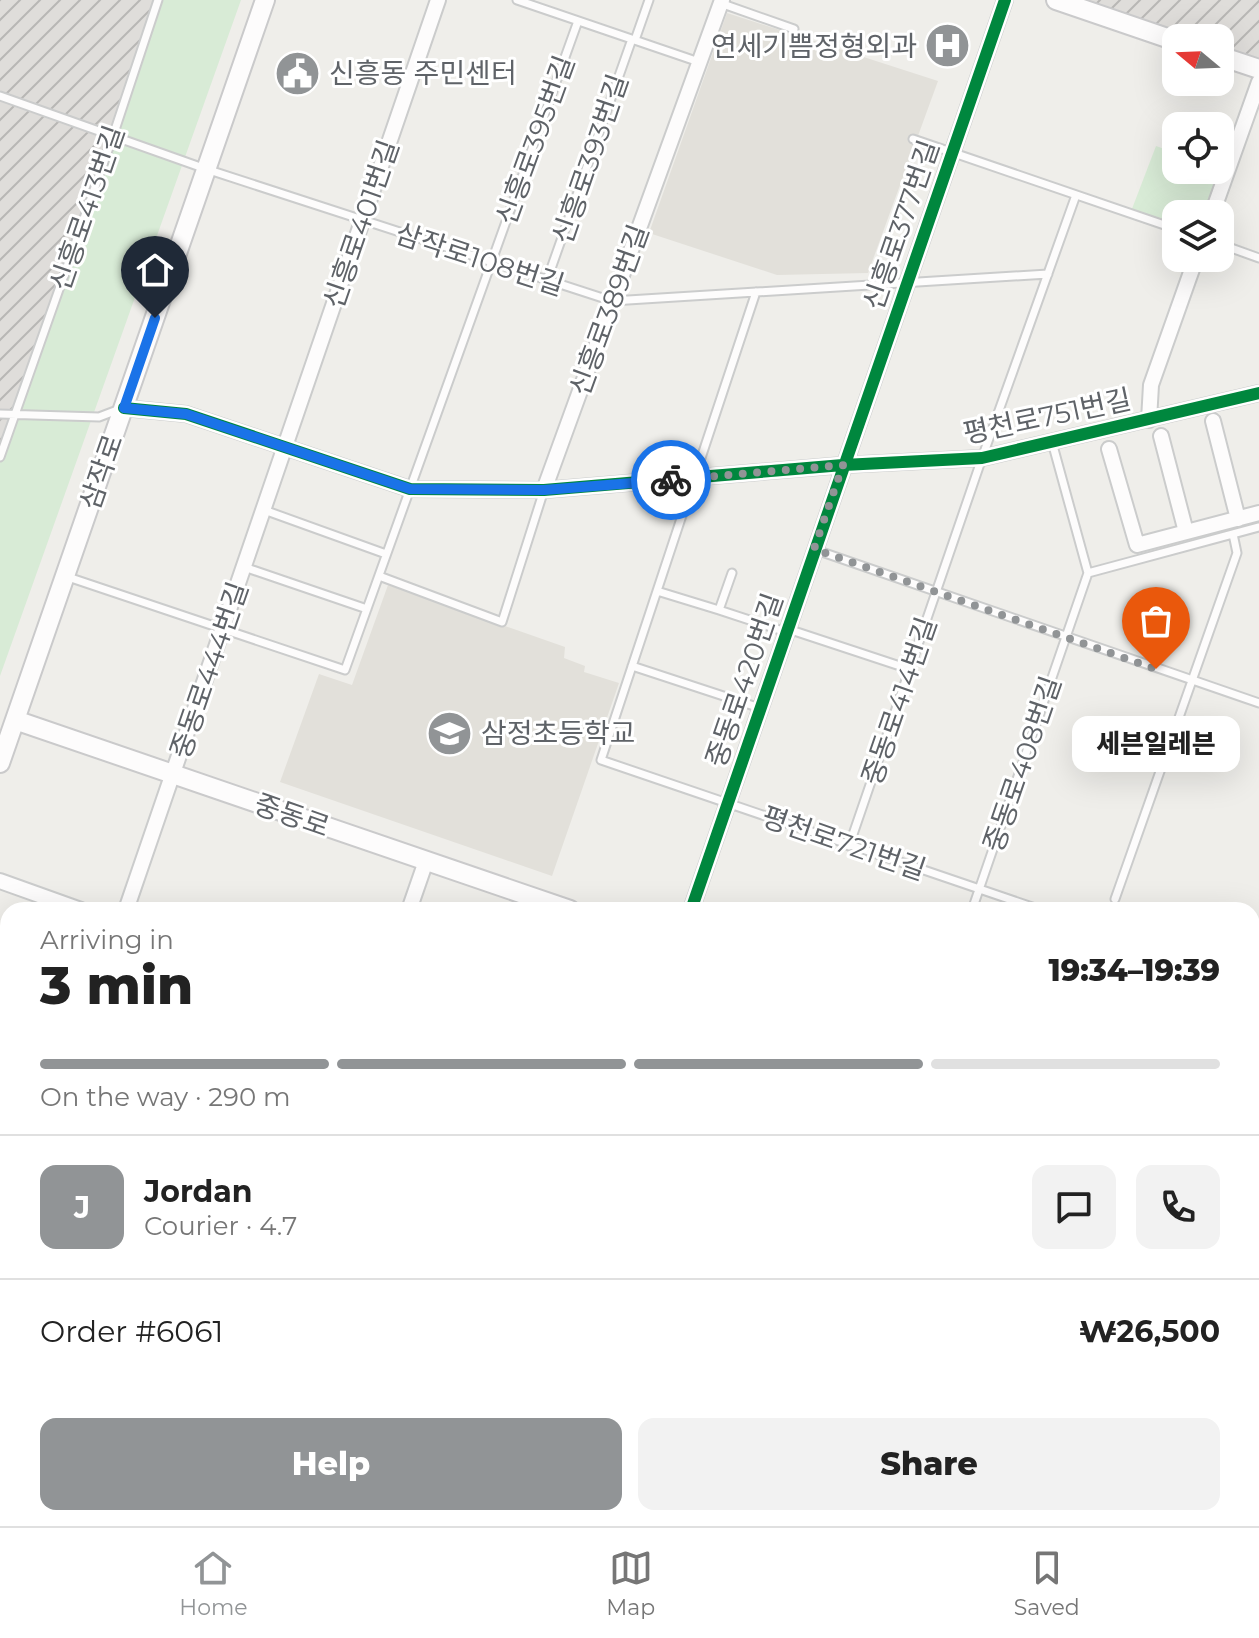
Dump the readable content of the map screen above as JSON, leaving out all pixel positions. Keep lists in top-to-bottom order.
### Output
{
  "streets": {
    "street": [
      "신흥로401번길",
      "신흥로377번길",
      "신흥로389번길",
      "평천로751번길",
      "삼작로",
      "중동로444번길",
      "중동로420번길",
      "중동로"
    ],
    "lane": [
      "신흥로395번길",
      "신흥로393번길",
      "신흥로413번길",
      "삼작로108번길",
      "중동로414번길",
      "중동로408번길",
      "평천로721번길"
    ]
  },
  "crossings": [
    ["신흥로395번길", "삼작로108번길"],
    ["신흥로395번길", "신흥로389번길"],
    ["신흥로395번길", "평천로751번길"],
    ["신흥로395번길", "중동로444번길"],
    ["신흥로393번길", "삼작로108번길"],
    ["신흥로413번길", "삼작로108번길"],
    ["신흥로401번길", "삼작로108번길"],
    ["신흥로401번길", "평천로751번길"],
    ["신흥로401번길", "중동로444번길"],
    ["신흥로377번길", "삼작로108번길"],
    ["신흥로377번길", "평천로751번길"],
    ["신흥로377번길", "중동로420번길"],
    ["삼작로108번길", "신흥로389번길"],
    ["삼작로108번길", "삼작로"],
    ["삼작로108번길", "중동로414번길"],
    ["신흥로389번길", "평천로751번길"],
    ["평천로751번길", "삼작로"],
    ["평천로751번길", "중동로444번길"],
    ["평천로751번길", "중동로420번길"],
    ["평천로751번길", "중동로414번길"],
    ["평천로751번길", "중동로408번길"],
    ["삼작로", "중동로"],
    ["중동로444번길", "중동로"],
    ["중동로420번길", "중동로414번길"],
    ["중동로420번길", "평천로721번길"],
    ["중동로414번길", "평천로721번길"],
    ["중동로408번길", "평천로721번길"]
  ],
  "places": {
    "hospital": ["연세기쁨정형외과"],
    "public building": ["신흥동 주민센터"],
    "other": ["세븐일레븐"],
    "school or university": ["삼정초등학교"]
  },
  "north": "left",
  "page": {
    "bubble": "세븐일레븐",
    "heading": ["3 min", "Arriving in", "19:34–19:39"],
    "panel": [
      "Jordan",
      "Courier · 4.7",
      "Order #6061",
      "₩26,500"
    ],
    "bar": "On the way · 290 m",
    "round": "J",
    "buttons": ["Help", "Share"],
    "tabs": ["Home", "Map", "Saved"]
  }
}
